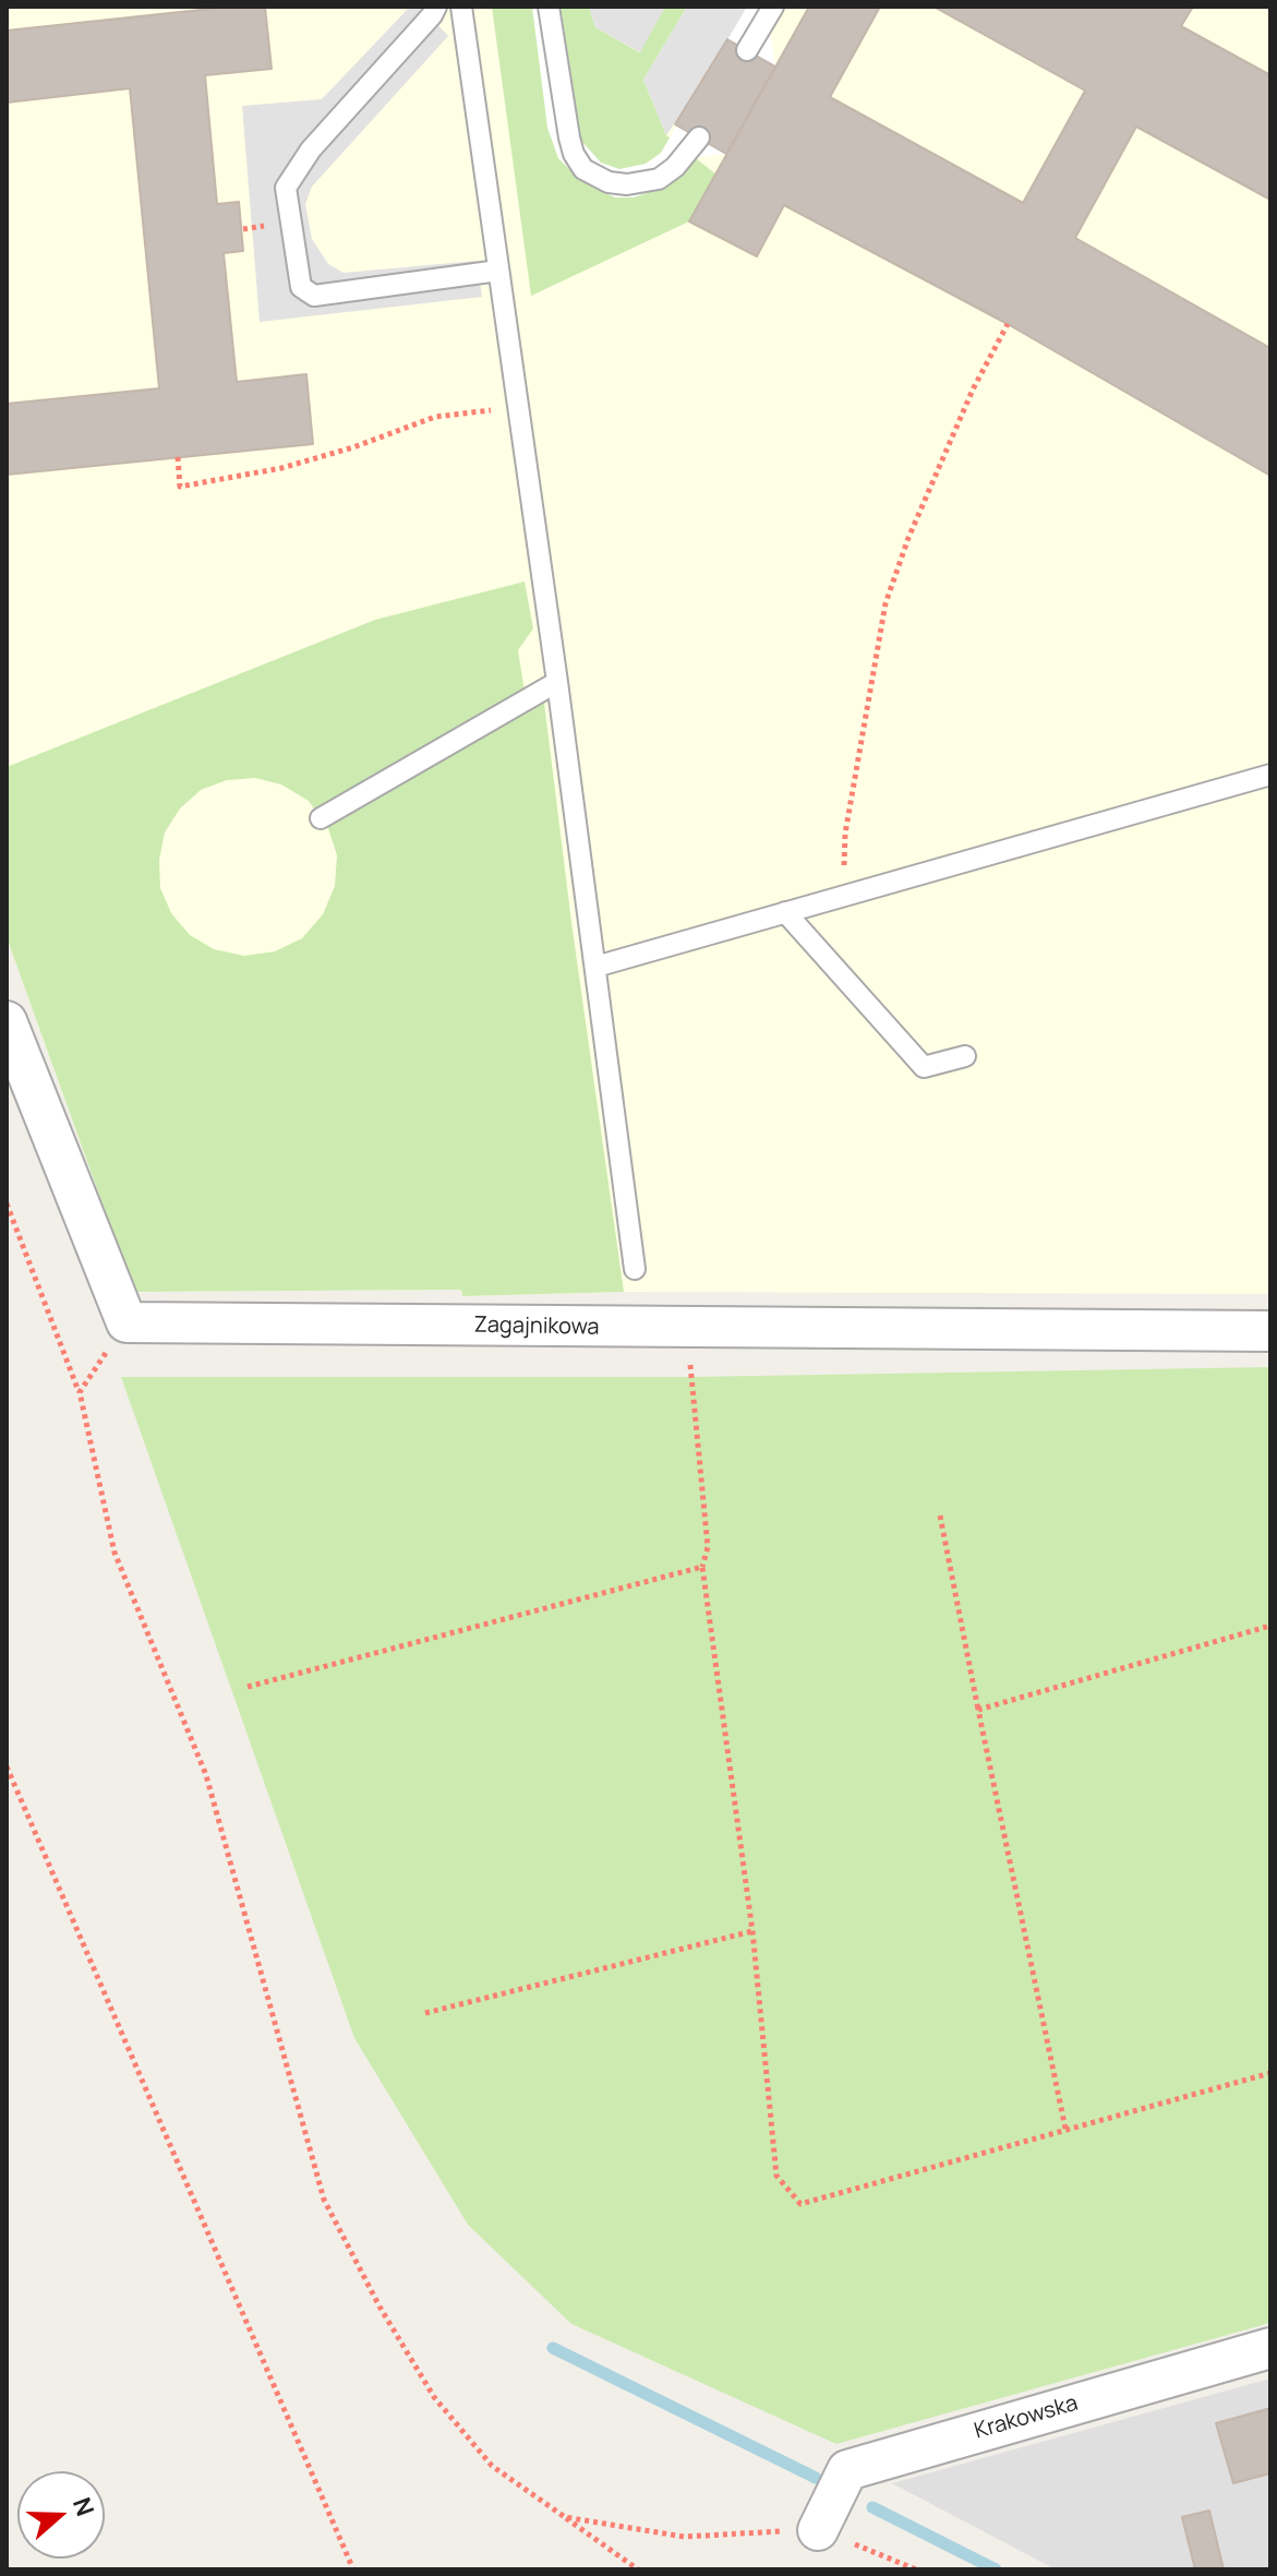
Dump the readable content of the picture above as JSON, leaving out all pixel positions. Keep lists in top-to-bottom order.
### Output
{
  "streets": {
    "street": ["Zagajnikowa", "Krakowska"]
  },
  "north": "right"
}
